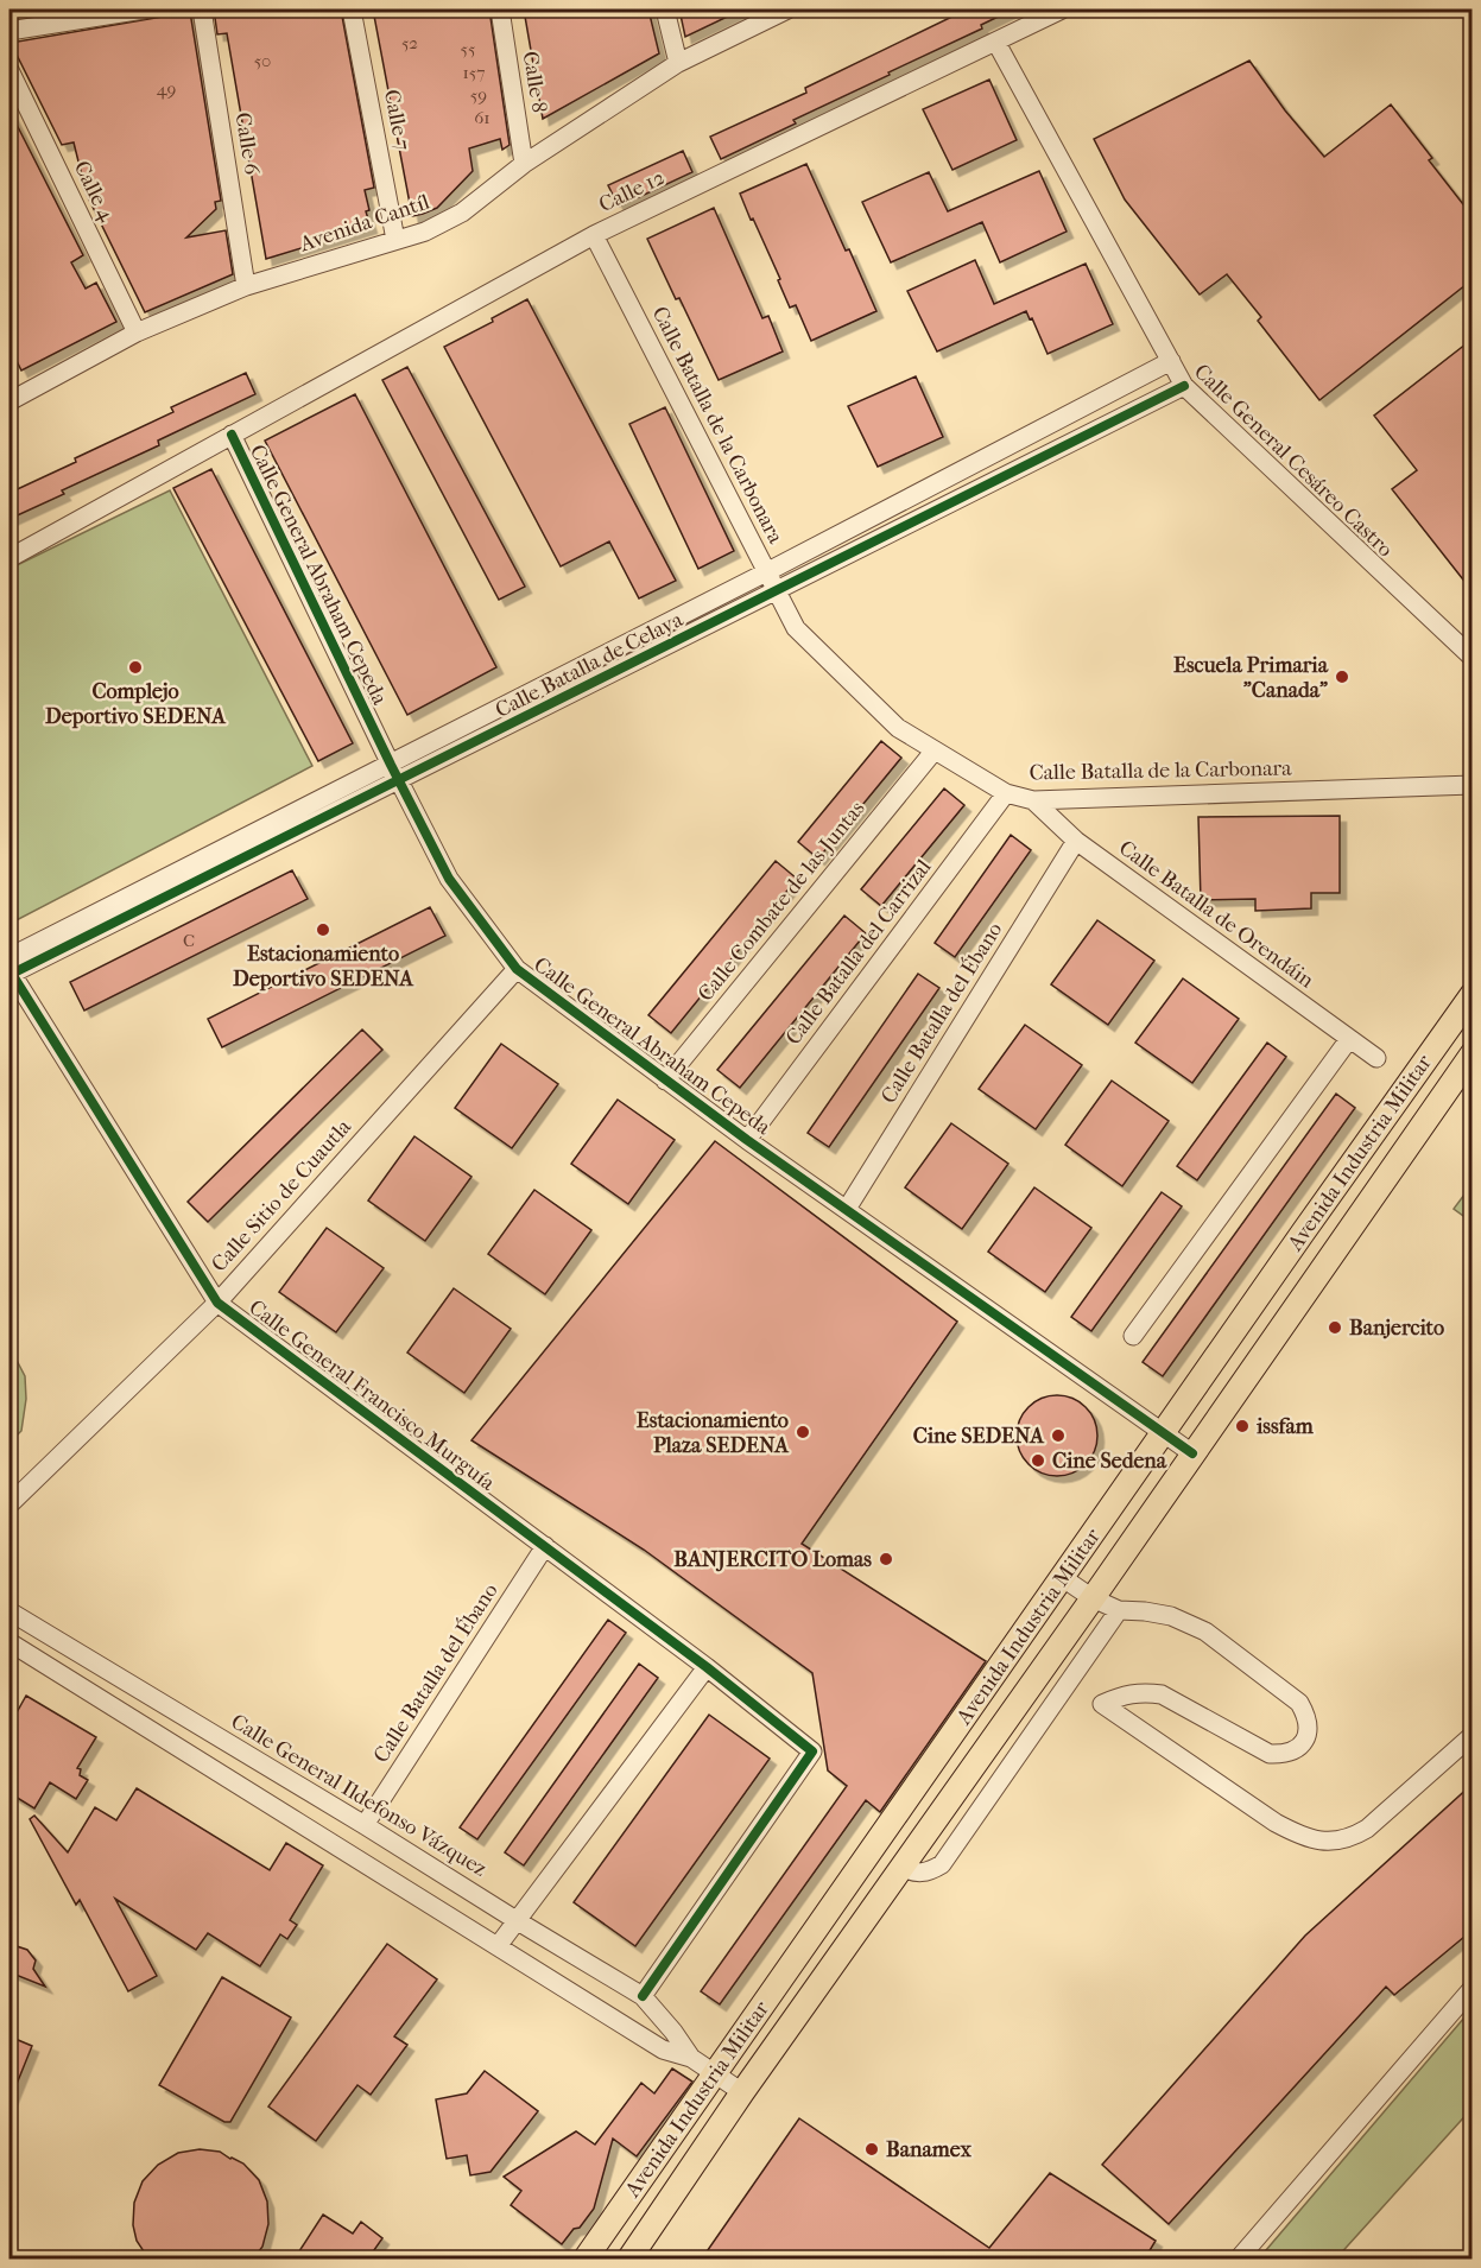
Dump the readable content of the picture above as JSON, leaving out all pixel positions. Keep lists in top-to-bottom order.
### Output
{
  "streets": {
    "main road": ["Avenida Industria Militar"],
    "street": [
      "Calle 8",
      "Calle 7",
      "Calle 6",
      "Calle 4",
      "Calle 12",
      "Avenida Cantíl",
      "Calle Batalla de la Carbonara",
      "Calle General Cesáreo Castro",
      "Calle General Abraham Cepeda",
      "Calle Batalla de Celaya",
      "Calle Combate de las Juntas",
      "Calle Batalla de Orendáin",
      "Calle Batalla del Carrizal",
      "Calle Batalla del Ébano",
      "Calle Sitio de Cuautla",
      "Calle General Francisco Murguía",
      "Calle General Ildefonso Vázquez"
    ]
  },
  "crossings": [
    ["Calle 8", "Avenida Cantíl"],
    ["Calle 7", "Avenida Cantíl"],
    ["Calle 6", "Avenida Cantíl"],
    ["Calle 4", "Avenida Cantíl"],
    ["Calle 12", "Calle Batalla de la Carbonara"],
    ["Calle 12", "Calle General Cesáreo Castro"],
    ["Calle 12", "Calle General Abraham Cepeda"],
    ["Calle Batalla de la Carbonara", "Calle Batalla de Celaya"],
    ["Calle Batalla de la Carbonara", "Calle Combate de las Juntas"],
    ["Calle Batalla de la Carbonara", "Calle Batalla de Orendáin"],
    ["Calle Batalla de la Carbonara", "Calle Batalla del Carrizal"],
    ["Calle General Cesáreo Castro", "Calle Batalla de Celaya"],
    ["Calle General Abraham Cepeda", "Calle Batalla de Celaya"],
    ["Calle General Abraham Cepeda", "Calle Combate de las Juntas"],
    ["Calle General Abraham Cepeda", "Calle Batalla del Carrizal"],
    ["Calle General Abraham Cepeda", "Calle Batalla del Ébano"],
    ["Calle General Abraham Cepeda", "Avenida Industria Militar"],
    ["Calle General Abraham Cepeda", "Calle Sitio de Cuautla"],
    ["Calle Batalla de Celaya", "Calle General Francisco Murguía"],
    ["Calle Batalla de Orendáin", "Calle Batalla del Ébano"],
    ["Calle Batalla del Ébano", "Calle General Francisco Murguía"],
    ["Calle Batalla del Ébano", "Calle General Ildefonso Vázquez"],
    ["Avenida Industria Militar", "Calle General Ildefonso Vázquez"],
    ["Calle Sitio de Cuautla", "Calle General Francisco Murguía"],
    ["Calle General Francisco Murguía", "Calle General Ildefonso Vázquez"]
  ],
  "places": [
    "Complejo Deportivo SEDENA",
    "Escuela Primaria \"Canada\"",
    "Estacionamiento Deportivo SEDENA",
    "Banjercito",
    "issfam",
    "Estacionamiento Plaza SEDENA",
    "Cine SEDENA",
    "Cine Sedena",
    "BANJERCITO Lomas",
    "Banamex"
  ],
  "house_numbers": [
    "52",
    "55",
    "50",
    "157",
    "49",
    "59",
    "61",
    "C"
  ]
}
